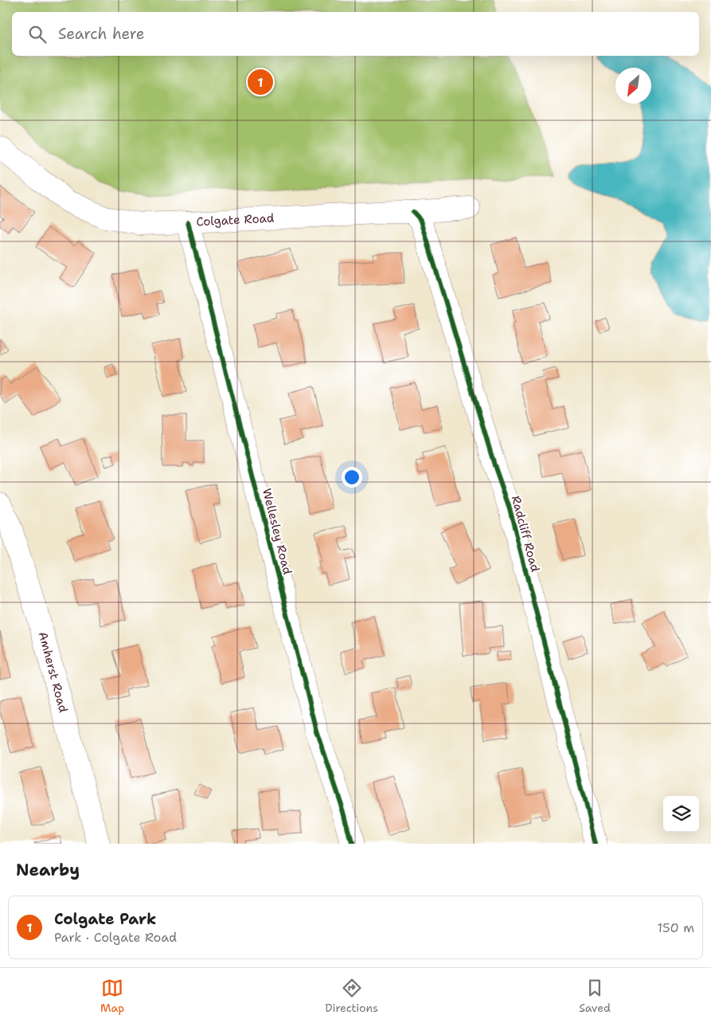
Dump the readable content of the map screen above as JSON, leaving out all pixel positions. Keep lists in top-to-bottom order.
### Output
{
  "streets": {
    "street": [
      "Colgate Road",
      "Wellesley Road",
      "Radcliff Road",
      "Amherst Road"
    ]
  },
  "crossings": [
    ["Colgate Road", "Wellesley Road"],
    ["Colgate Road", "Radcliff Road"]
  ],
  "north": "bottom left",
  "page": {
    "search": "Search here",
    "pins": "1",
    "heading": "Nearby",
    "list": [
      {
        "mark": "1",
        "name": "Colgate Park",
        "note": "Park · Colgate Road",
        "value": "150 m"
      }
    ],
    "nav": ["Map", "Directions", "Saved"]
  }
}
